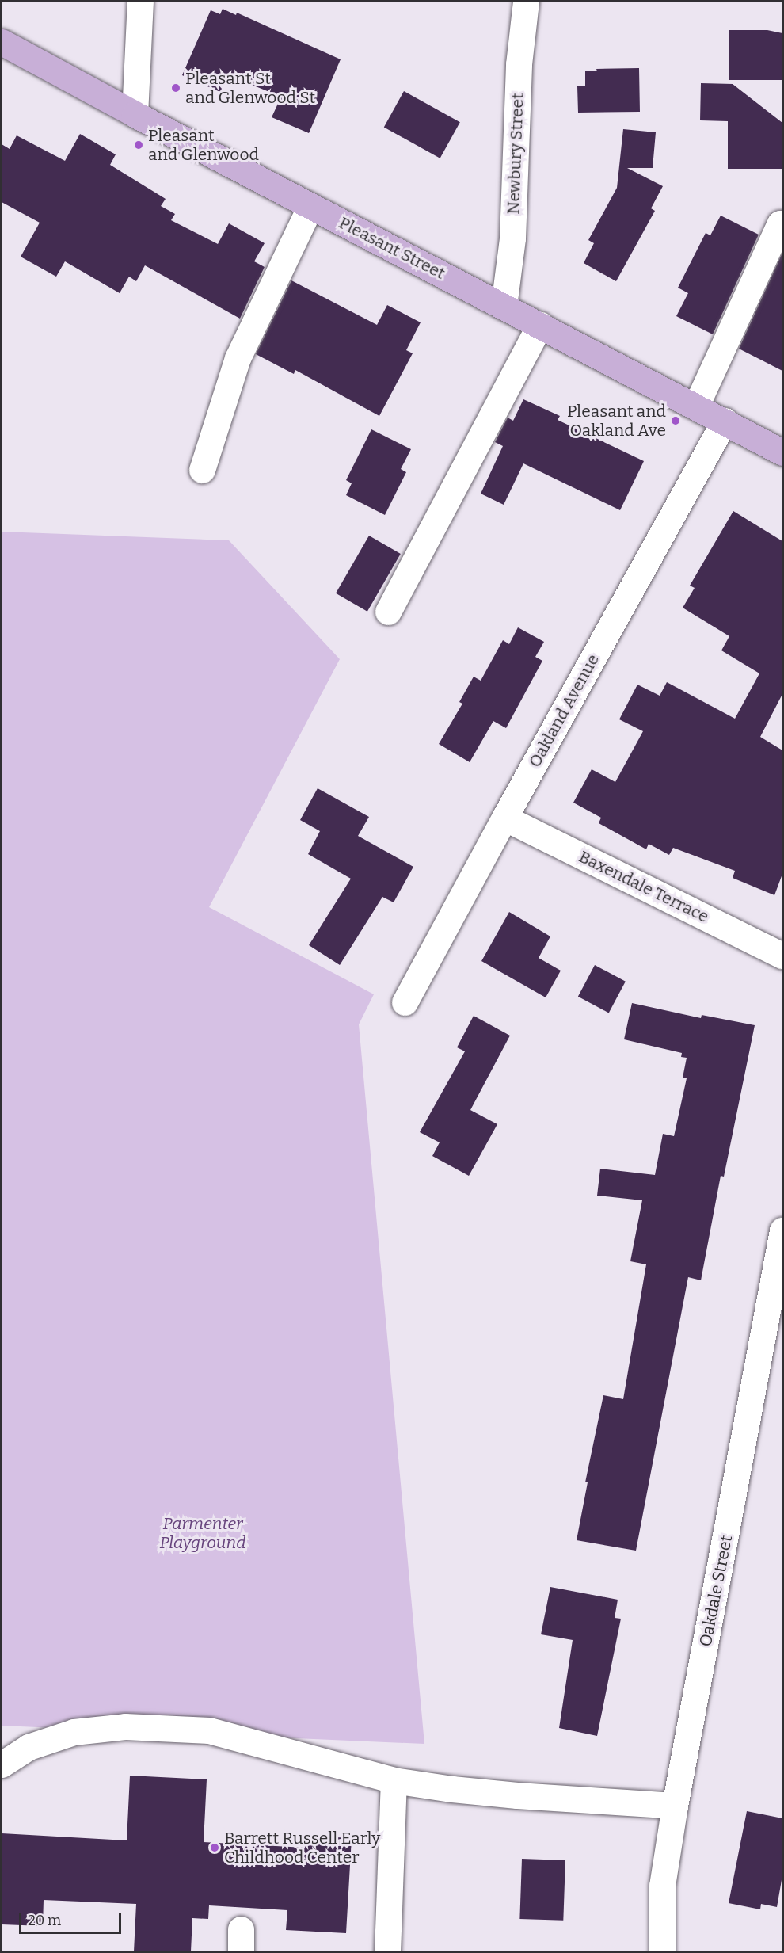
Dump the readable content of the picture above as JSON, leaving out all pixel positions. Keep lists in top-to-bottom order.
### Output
{
  "streets": {
    "main road": ["Pleasant Street"],
    "street": [
      "Newbury Street",
      "Oakland Avenue",
      "Baxendale Terrace",
      "Oakdale Street"
    ]
  },
  "crossings": [
    ["Newbury Street", "Pleasant Street"],
    ["Pleasant Street", "Oakland Avenue"],
    ["Oakland Avenue", "Baxendale Terrace"]
  ],
  "parks": ["Parmenter Playground"],
  "places": [
    "Pleasant St and Glenwood St",
    "Pleasant and Glenwood",
    "Pleasant and Oakland Ave",
    "Barrett Russell Early Childhood Center"
  ],
  "scale_bar": "20 m"
}
